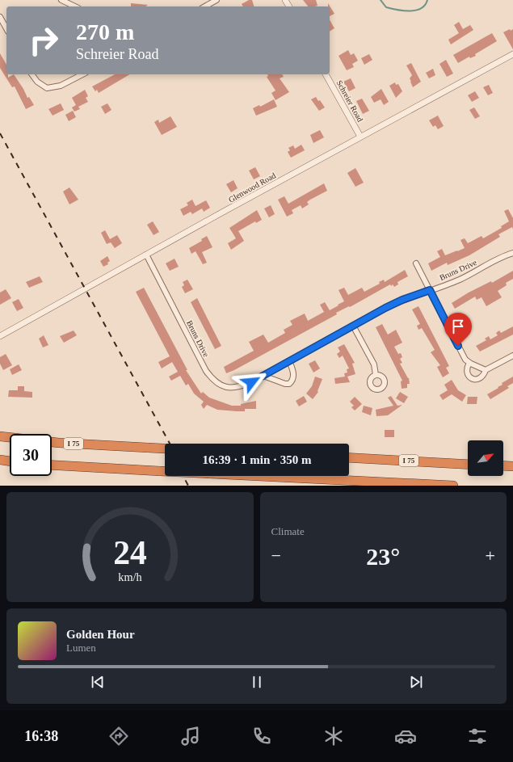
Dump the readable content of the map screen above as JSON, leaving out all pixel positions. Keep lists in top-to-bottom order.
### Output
{
  "streets": {
    "highway": ["I 75"],
    "street": ["Schreier Road", "Glenwood Road", "Bruns Drive"]
  },
  "crossings": [
    ["Schreier Road", "Glenwood Road"],
    ["Glenwood Road", "Bruns Drive"]
  ],
  "north": "top right",
  "page": {
    "turn": ["270 m", "Schreier Road"],
    "limit": "30",
    "trip": "16:39 · 1 min · 350 m",
    "tile": "Climate",
    "heat": ["−", "23°", "+"],
    "song": ["Golden Hour", "Lumen"],
    "tabs": "16:38",
    "gauge": ["24", "km/h"]
  }
}
